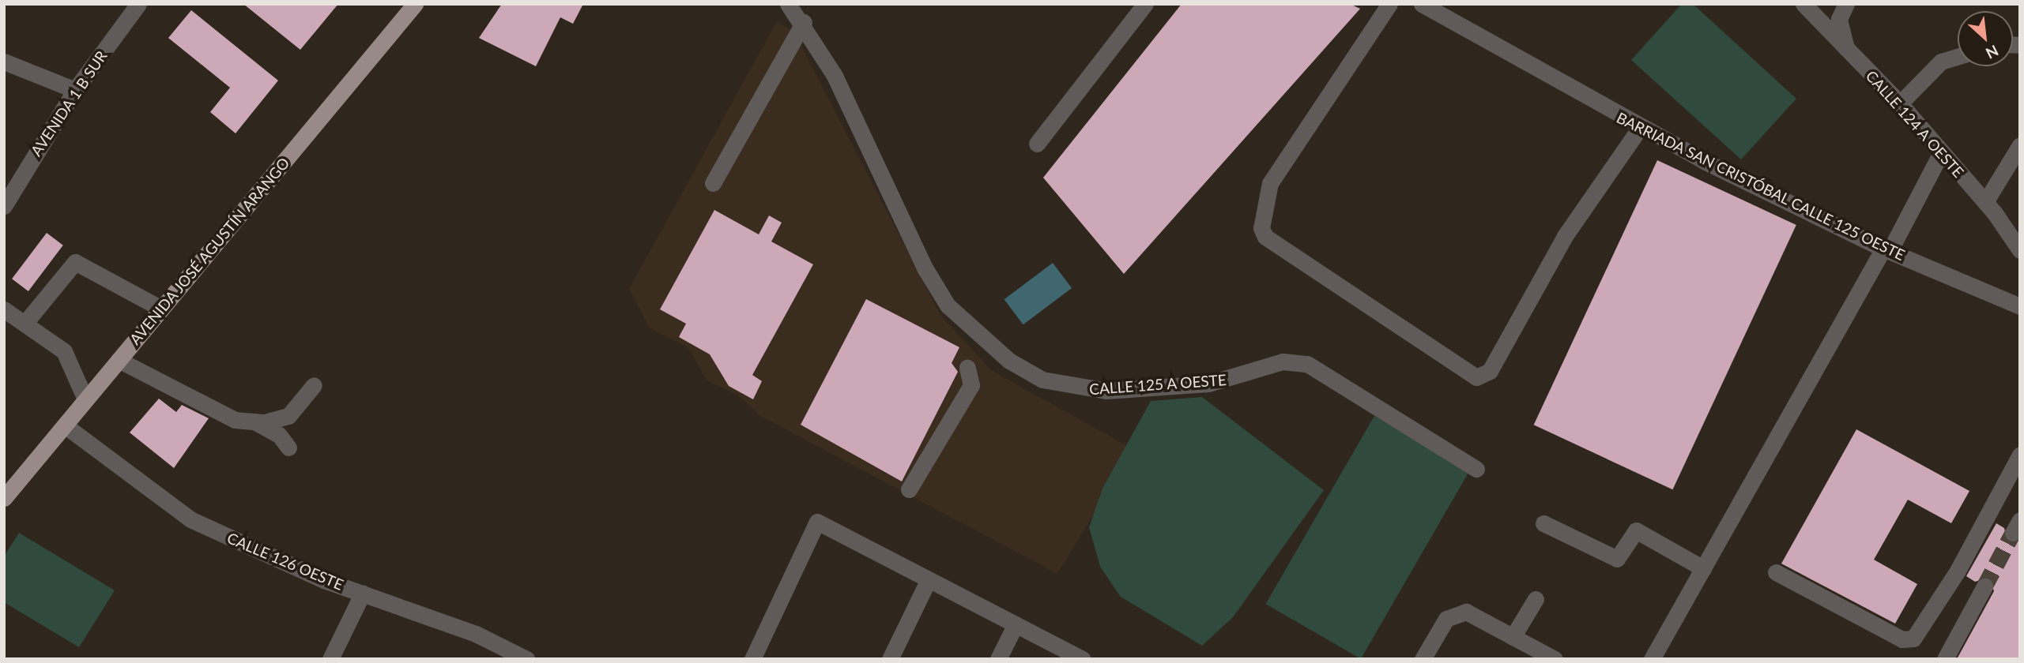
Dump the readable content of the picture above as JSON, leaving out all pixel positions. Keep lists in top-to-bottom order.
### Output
{
  "streets": {
    "main road": ["AVENIDA JOSÉ AGUSTÍN ARANGO"],
    "street": [
      "AVENIDA 1 B SUR",
      "CALLE 124 A OESTE",
      "BARRIADA SAN CRISTÓBAL CALLE 125 OESTE",
      "CALLE 125 A OESTE",
      "CALLE 126 OESTE"
    ]
  },
  "crossings": [
    ["AVENIDA JOSÉ AGUSTÍN ARANGO", "CALLE 126 OESTE"]
  ],
  "north": "bottom right"
}
